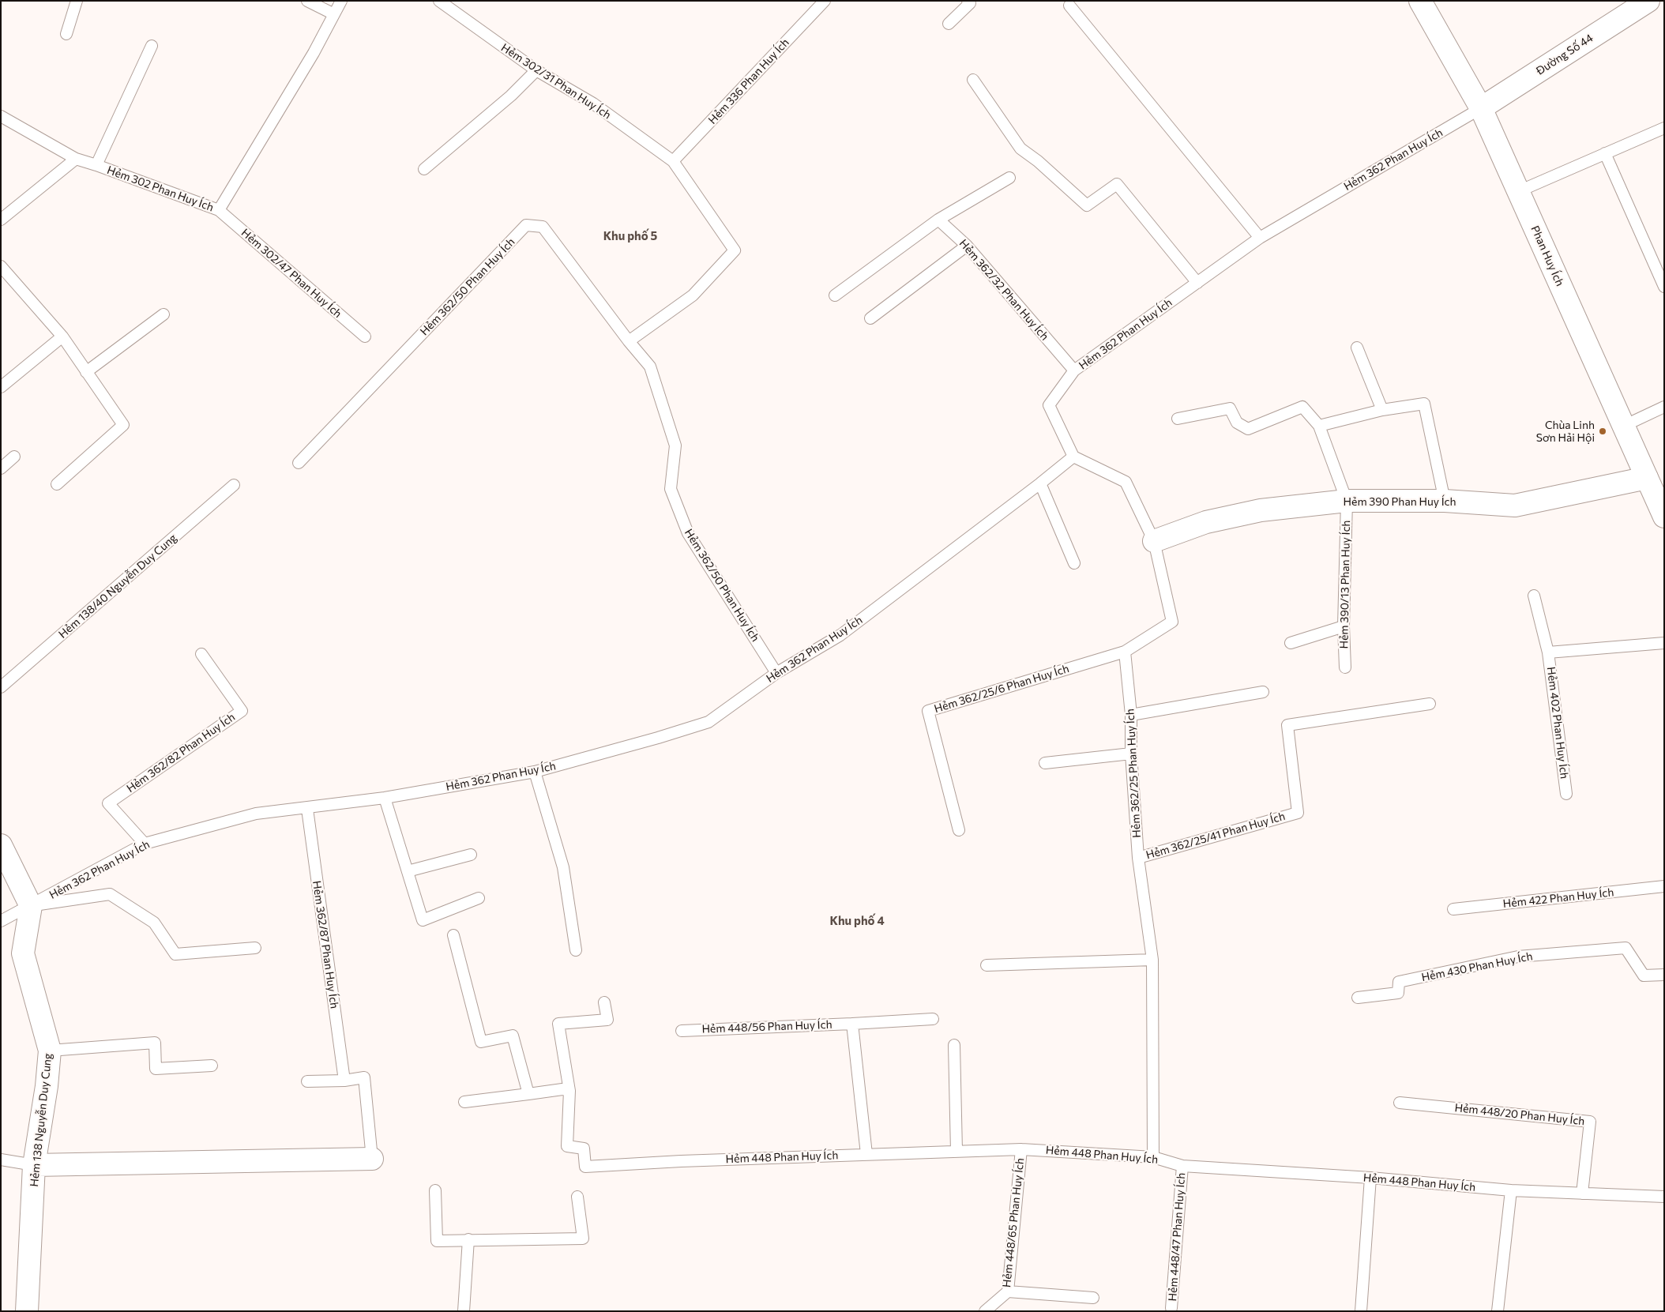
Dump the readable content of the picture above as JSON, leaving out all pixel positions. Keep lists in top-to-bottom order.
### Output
{
  "streets": {
    "street": [
      "Đường Số 44",
      "Phan Huy Ích",
      "Hẻm 390 Phan Huy Ích",
      "Hẻm 138 Nguyễn Duy Cung"
    ],
    "lane": [
      "Hẻm 302/31 Phan Huy Ích",
      "Hẻm 336 Phan Huy Ích",
      "Hẻm 362 Phan Huy Ích",
      "Hẻm 302 Phan Huy Ích",
      "Hẻm 302/47 Phan Huy Ích",
      "Hẻm 362/50 Phan Huy Ích",
      "Hẻm 362/32 Phan Huy Ích",
      "Hẻm 390/13 Phan Huy Ích",
      "Hẻm 138/40 Nguyễn Duy Cung",
      "Hẻm 362/25/6 Phan Huy Ích",
      "Hẻm 402 Phan Huy Ích",
      "Hẻm 362/82 Phan Huy Ích",
      "Hẻm 362/25 Phan Huy Ích",
      "Hẻm 362/25/41 Phan Huy Ích",
      "Hẻm 422 Phan Huy Ích",
      "Hẻm 362/87 Phan Huy Ích",
      "Hẻm 430 Phan Huy Ích",
      "Hẻm 448/56 Phan Huy Ích",
      "Hẻm 448/20 Phan Huy Ích",
      "Hẻm 448 Phan Huy Ích",
      "Hẻm 448/65 Phan Huy Ích",
      "Hẻm 448/47 Phan Huy Ích"
    ]
  },
  "crossings": [
    ["Đường Số 44", "Hẻm 362 Phan Huy Ích"],
    ["Đường Số 44", "Phan Huy Ích"],
    ["Hẻm 302/31 Phan Huy Ích", "Hẻm 336 Phan Huy Ích"],
    ["Hẻm 362 Phan Huy Ích", "Phan Huy Ích"],
    ["Hẻm 362 Phan Huy Ích", "Hẻm 362/50 Phan Huy Ích"],
    ["Hẻm 362 Phan Huy Ích", "Hẻm 362/32 Phan Huy Ích"],
    ["Hẻm 362 Phan Huy Ích", "Hẻm 362/82 Phan Huy Ích"],
    ["Hẻm 362 Phan Huy Ích", "Hẻm 362/87 Phan Huy Ích"],
    ["Hẻm 362 Phan Huy Ích", "Hẻm 138 Nguyễn Duy Cung"],
    ["Hẻm 302 Phan Huy Ích", "Hẻm 302/47 Phan Huy Ích"],
    ["Phan Huy Ích", "Hẻm 390 Phan Huy Ích"],
    ["Hẻm 390 Phan Huy Ích", "Hẻm 390/13 Phan Huy Ích"],
    ["Hẻm 362/25/6 Phan Huy Ích", "Hẻm 362/25 Phan Huy Ích"],
    ["Hẻm 362/25 Phan Huy Ích", "Hẻm 362/25/41 Phan Huy Ích"],
    ["Hẻm 362/25 Phan Huy Ích", "Hẻm 448 Phan Huy Ích"],
    ["Hẻm 448/20 Phan Huy Ích", "Hẻm 448 Phan Huy Ích"],
    ["Hẻm 448 Phan Huy Ích", "Hẻm 448/65 Phan Huy Ích"],
    ["Hẻm 448 Phan Huy Ích", "Hẻm 448/47 Phan Huy Ích"]
  ],
  "districts": ["Khu phố 5", "Khu phố 4"],
  "places": ["Chùa Linh Sơn Hải Hội"]
}
